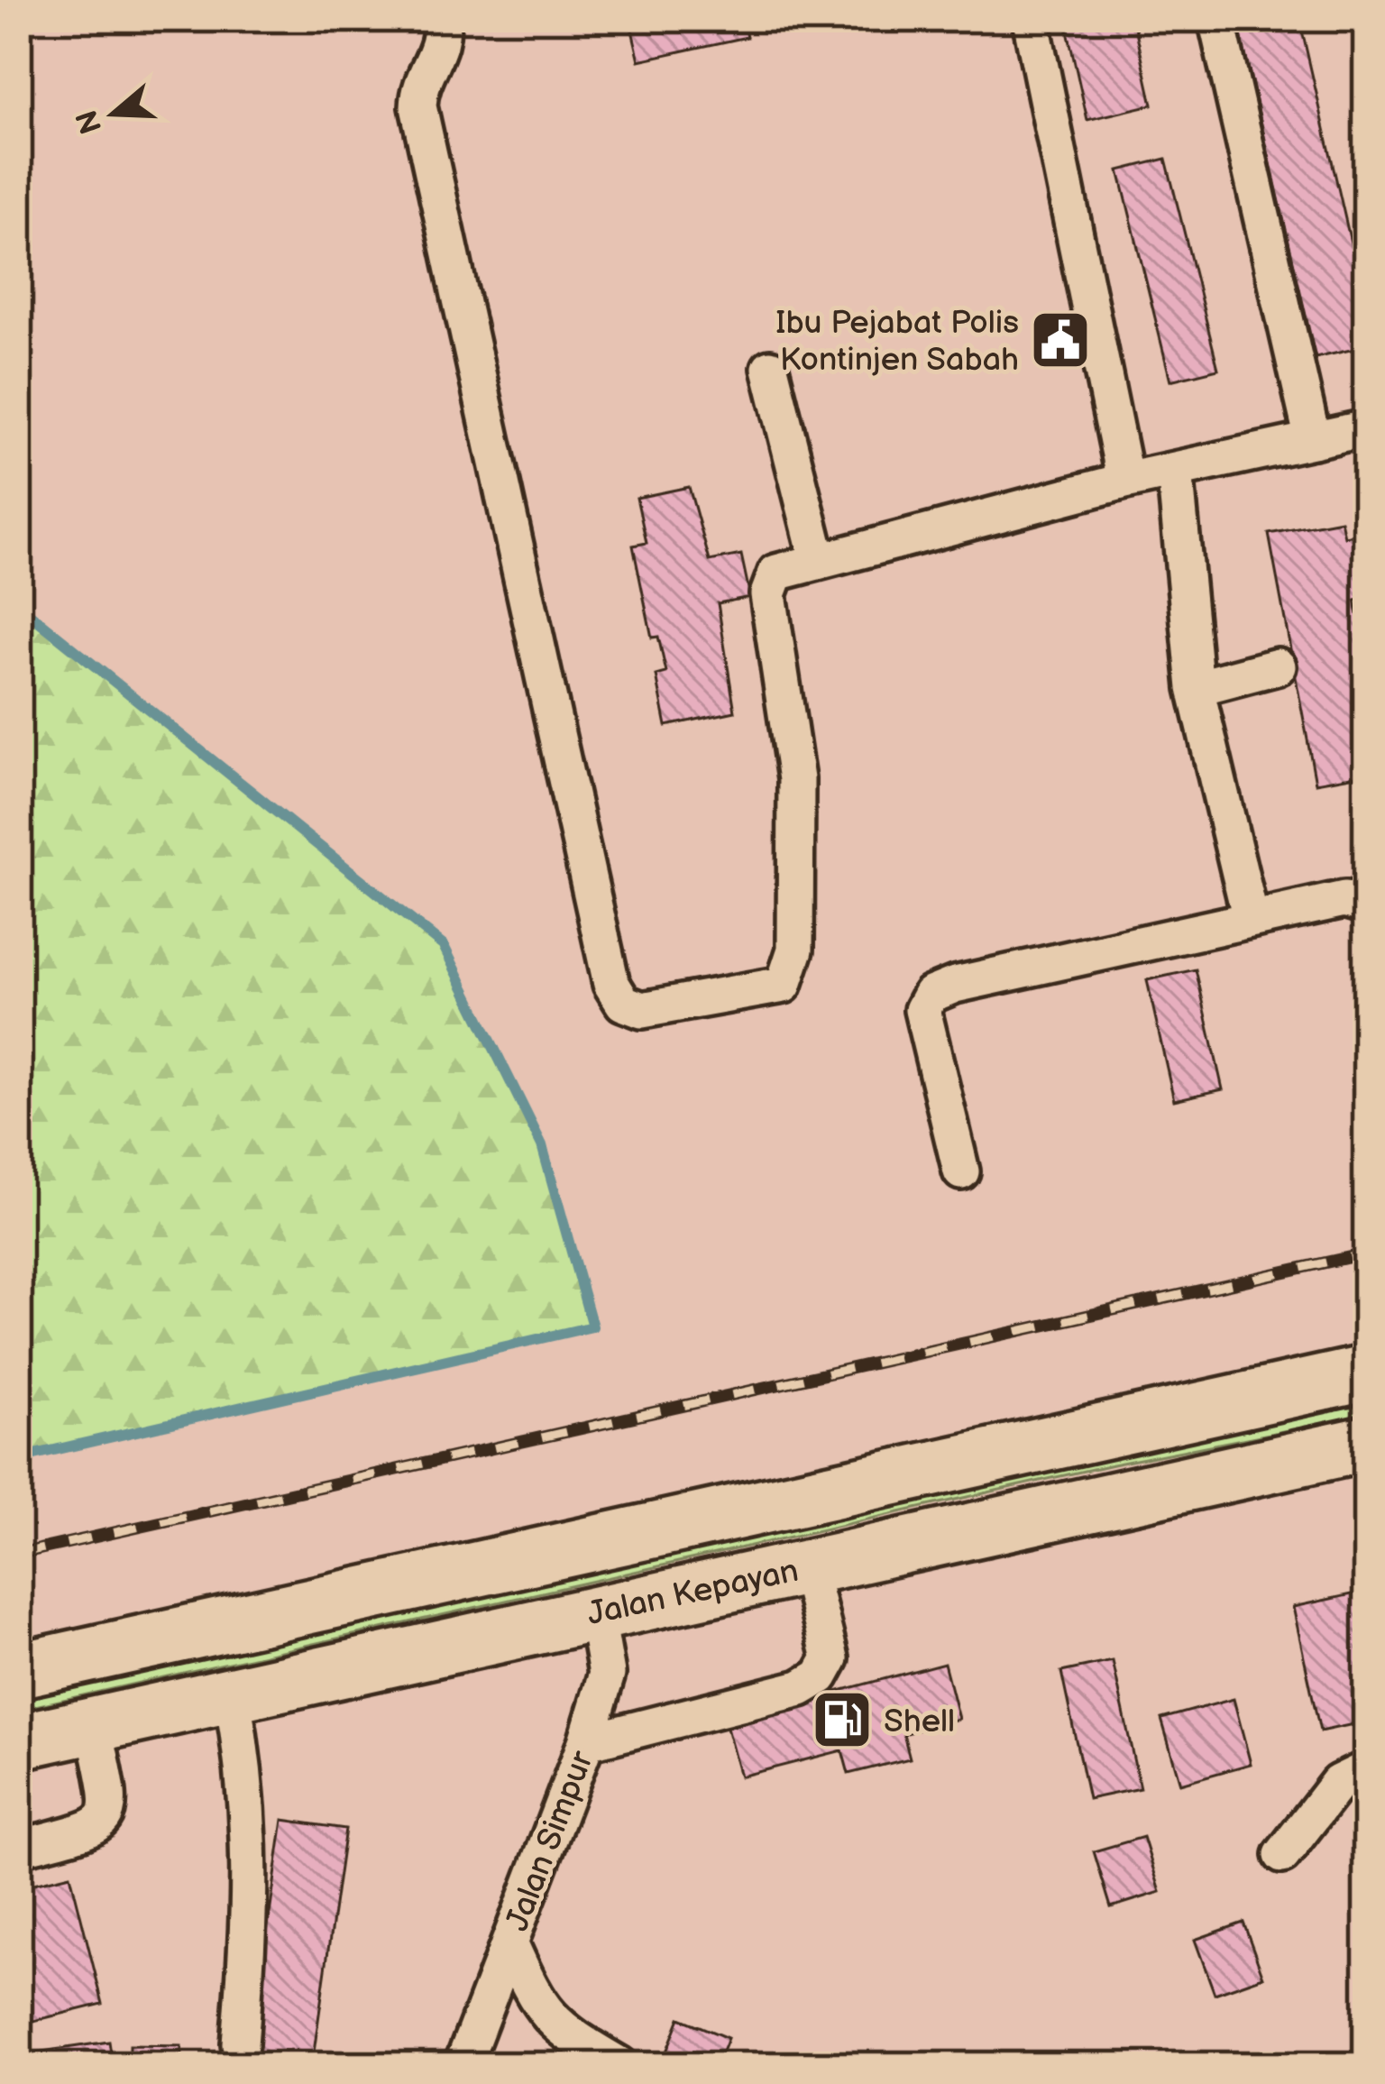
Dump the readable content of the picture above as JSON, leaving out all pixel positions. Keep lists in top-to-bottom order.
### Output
{
  "streets": {
    "highway": ["Jalan Kepayan"],
    "street": ["Jalan Simpur"]
  },
  "crossings": [
    ["Jalan Kepayan", "Jalan Simpur"]
  ],
  "places": {
    "public building": ["Ibu Pejabat Polis Kontinjen Sabah"],
    "fuel station": ["Shell"]
  },
  "north": "left"
}
